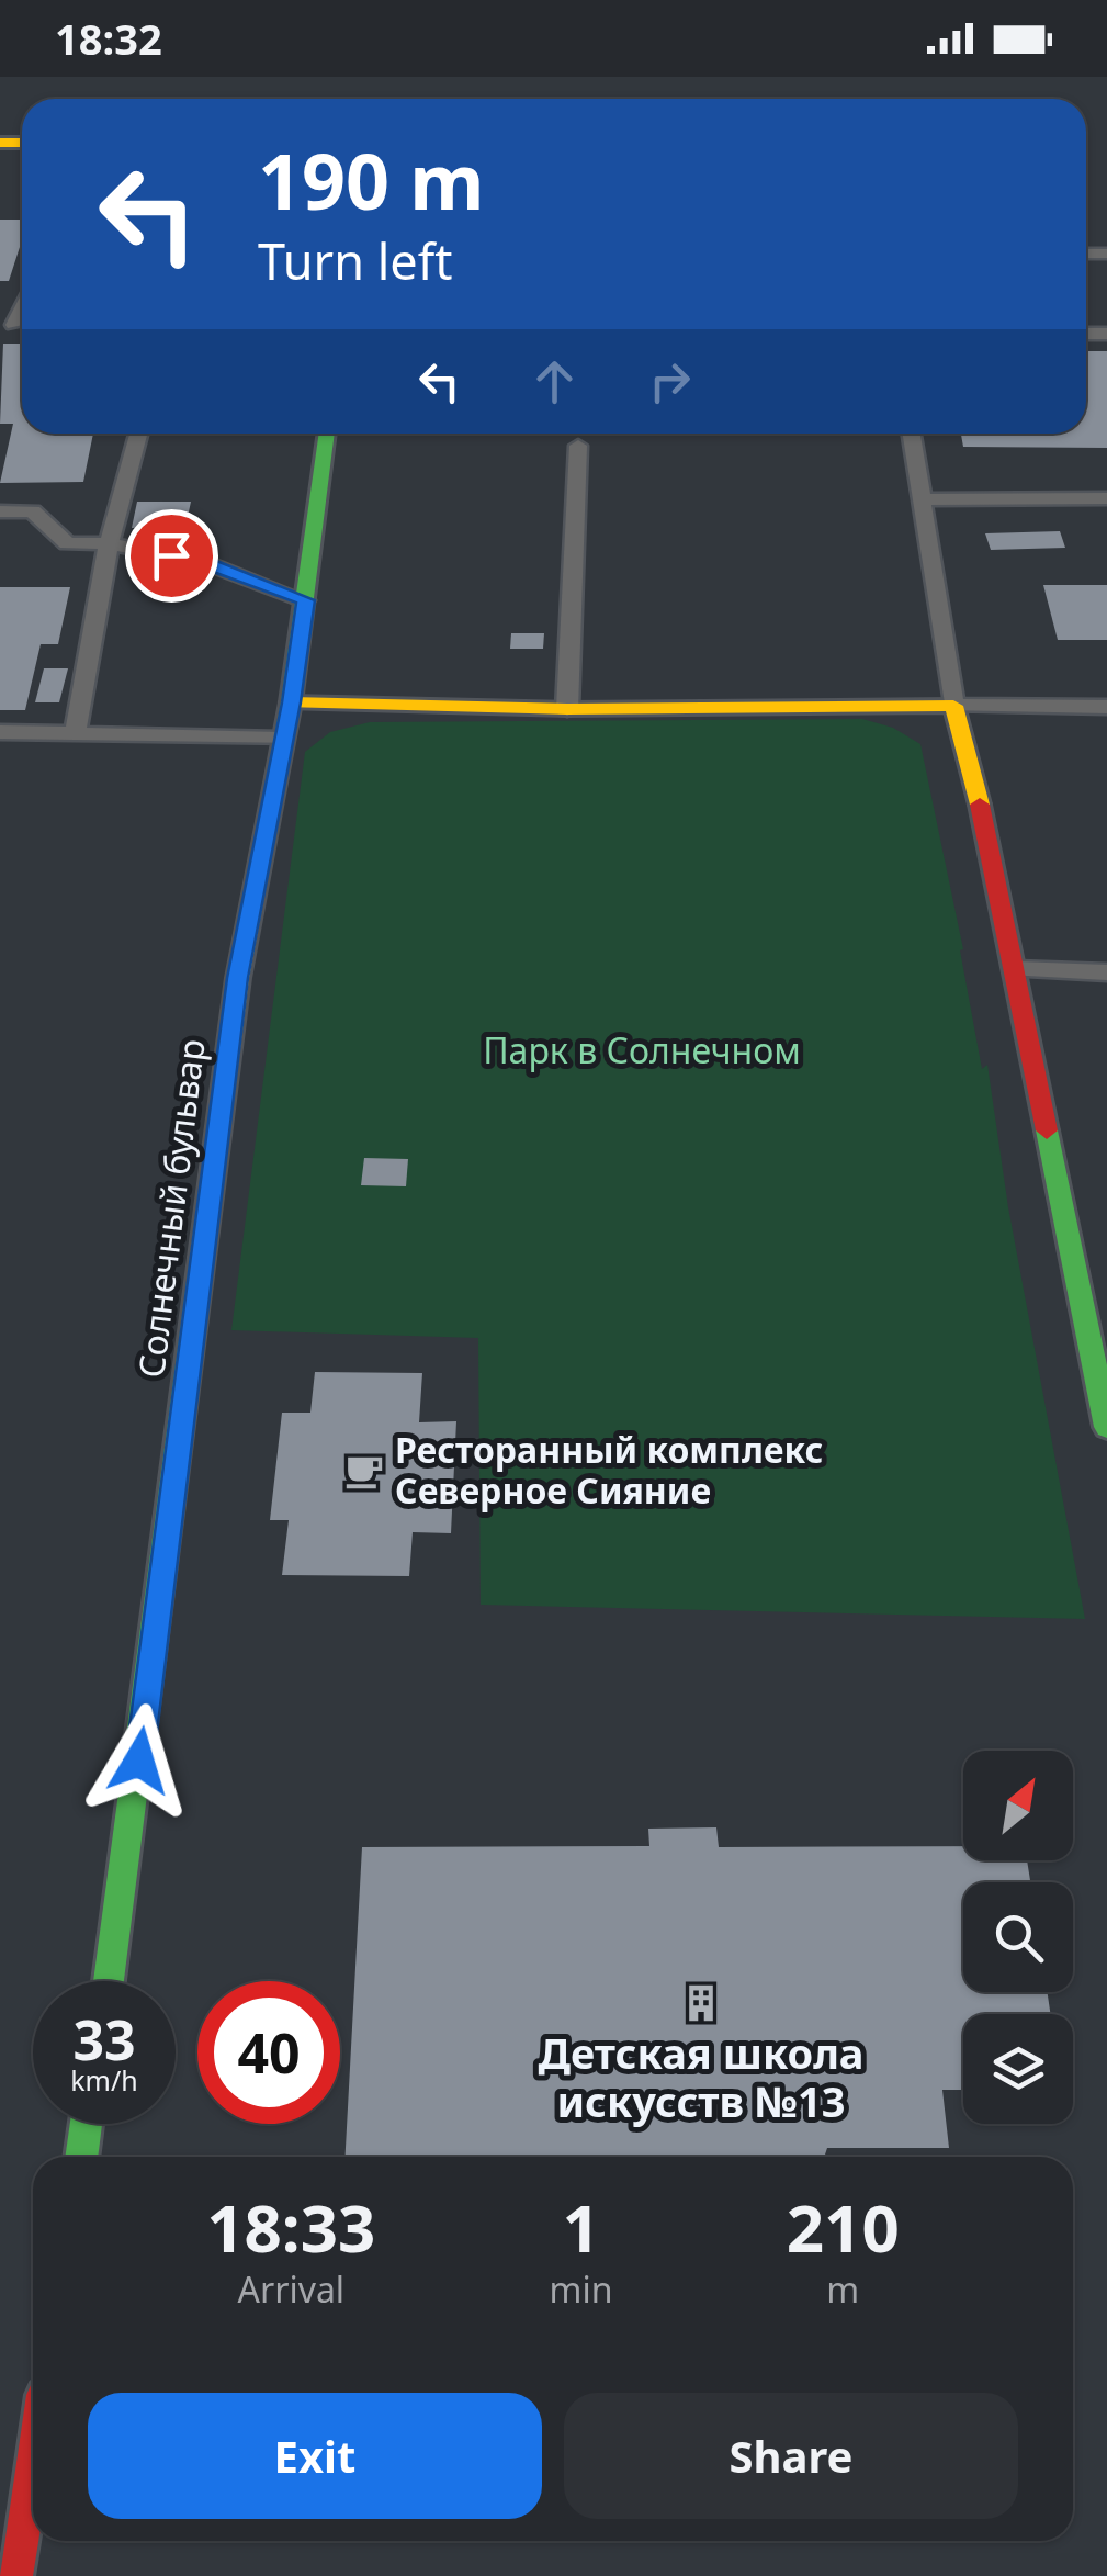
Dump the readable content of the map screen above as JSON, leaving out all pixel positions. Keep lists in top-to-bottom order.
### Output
{
  "streets": {
    "street": ["Солнечный бульвар"]
  },
  "parks": ["Парк в Солнечном"],
  "places": {
    "cafe": ["Ресторанный комплекс Северное Сияние"],
    "building": ["Детская школа искусств №13"]
  },
  "north": "top right",
  "page": {
    "status": "18:32",
    "turn": ["190 m", "Turn left"],
    "speed": "33 km/h",
    "limit": "40",
    "eta": [
      "18:33",
      "Arrival",
      "1",
      "min",
      "210",
      "m"
    ],
    "buttons": ["Exit", "Share"]
  }
}
